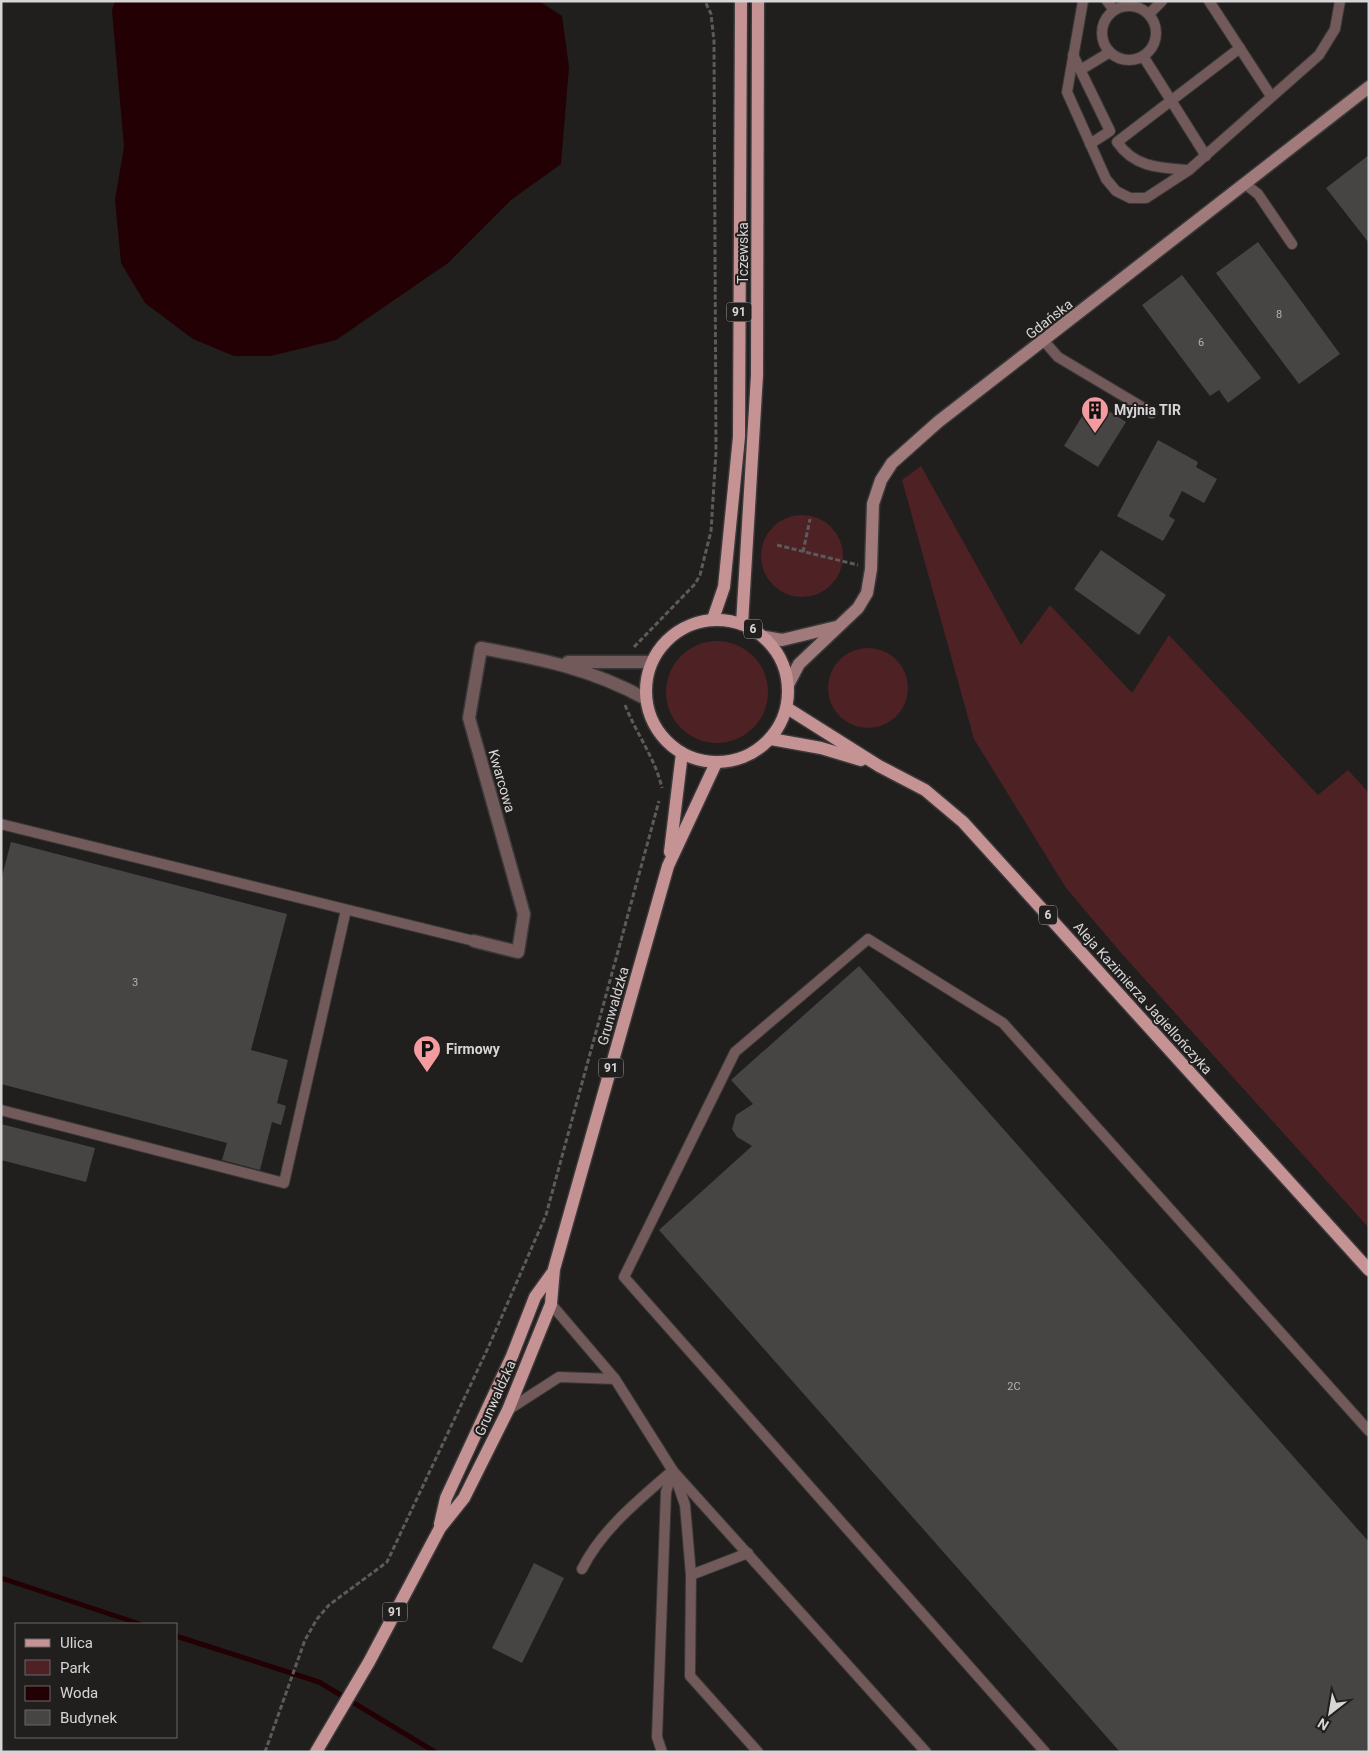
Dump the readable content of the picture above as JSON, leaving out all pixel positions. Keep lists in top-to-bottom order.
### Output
{
  "streets": {
    "main road": [
      "Tczewska",
      "91",
      "6",
      "Aleja Kazimierza Jagiellończyka",
      "Grunwaldzka"
    ],
    "street": ["Gdańska", "Kwarcowa"]
  },
  "crossings": [
    ["Tczewska", "Gdańska"],
    ["Tczewska", "6"],
    ["Tczewska", "Kwarcowa"],
    ["Tczewska", "Aleja Kazimierza Jagiellończyka"],
    ["Tczewska", "Grunwaldzka"],
    ["Gdańska", "6"],
    ["Gdańska", "Kwarcowa"],
    ["Gdańska", "Aleja Kazimierza Jagiellończyka"],
    ["Gdańska", "Grunwaldzka"],
    ["6", "Kwarcowa"],
    ["6", "Aleja Kazimierza Jagiellończyka"],
    ["6", "Grunwaldzka"],
    ["Kwarcowa", "Aleja Kazimierza Jagiellończyka"],
    ["Kwarcowa", "Grunwaldzka"],
    ["Aleja Kazimierza Jagiellończyka", "Grunwaldzka"]
  ],
  "places": {
    "building": ["Myjnia TIR"],
    "parking": ["Firmowy"]
  },
  "house_numbers": [
    "8",
    "6",
    "3",
    "2C"
  ],
  "legend": [
    "Ulica",
    "Park",
    "Woda",
    "Budynek"
  ],
  "north": "bottom left"
}
